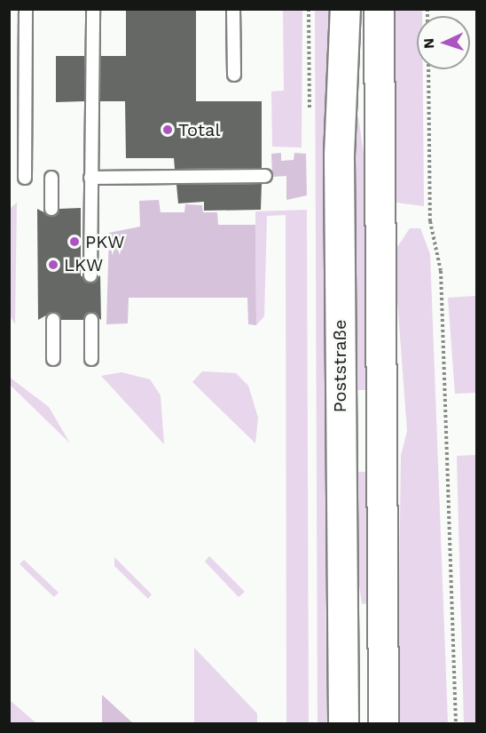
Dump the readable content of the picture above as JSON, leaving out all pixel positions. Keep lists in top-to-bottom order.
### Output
{
  "streets": {
    "street": ["Poststraße"]
  },
  "places": ["Total", "PKW", "LKW"],
  "north": "left"
}
